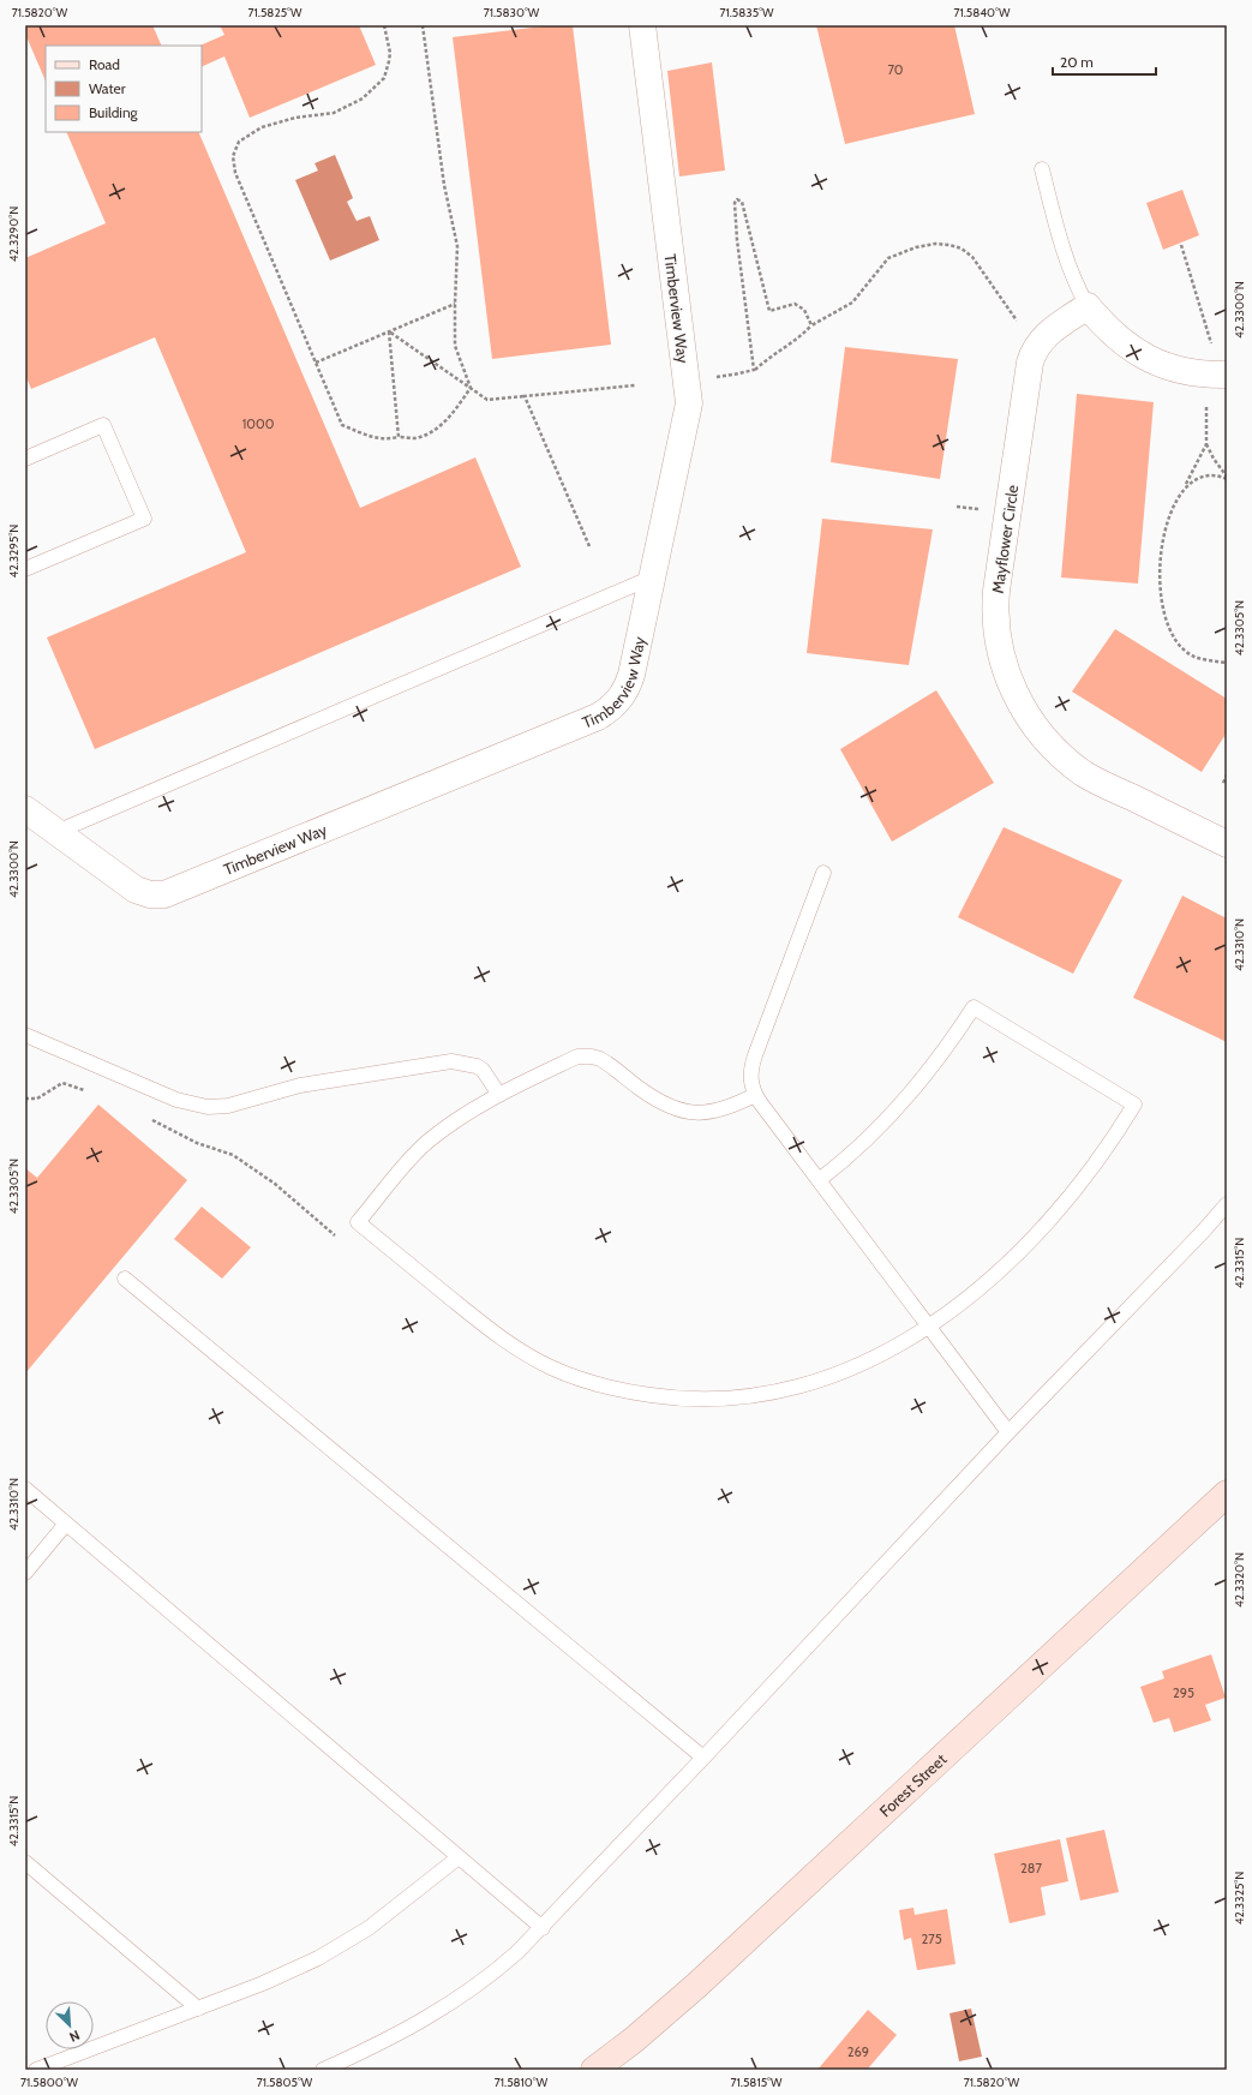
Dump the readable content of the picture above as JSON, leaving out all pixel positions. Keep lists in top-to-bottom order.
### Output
{
  "streets": {
    "main road": ["Forest Street"],
    "street": ["Timberview Way", "Mayflower Circle"]
  },
  "house_numbers": [
    "70",
    "1000",
    "295",
    "287",
    "275",
    "269"
  ],
  "legend": ["Road", "Water", "Building"],
  "scale_bar": "20 m",
  "north": "bottom right",
  "coordinates": [
    "71.5820°W",
    "71.5825°W",
    "71.5830°W",
    "71.5835°W",
    "71.5840°W",
    "42.3290°N",
    "42.3300°N",
    "42.3295°N",
    "42.3305°N",
    "42.3310°N",
    "42.3315°N",
    "42.3320°N",
    "42.3325°N",
    "71.5800°W",
    "71.5805°W",
    "71.5810°W",
    "71.5815°W"
  ]
}
